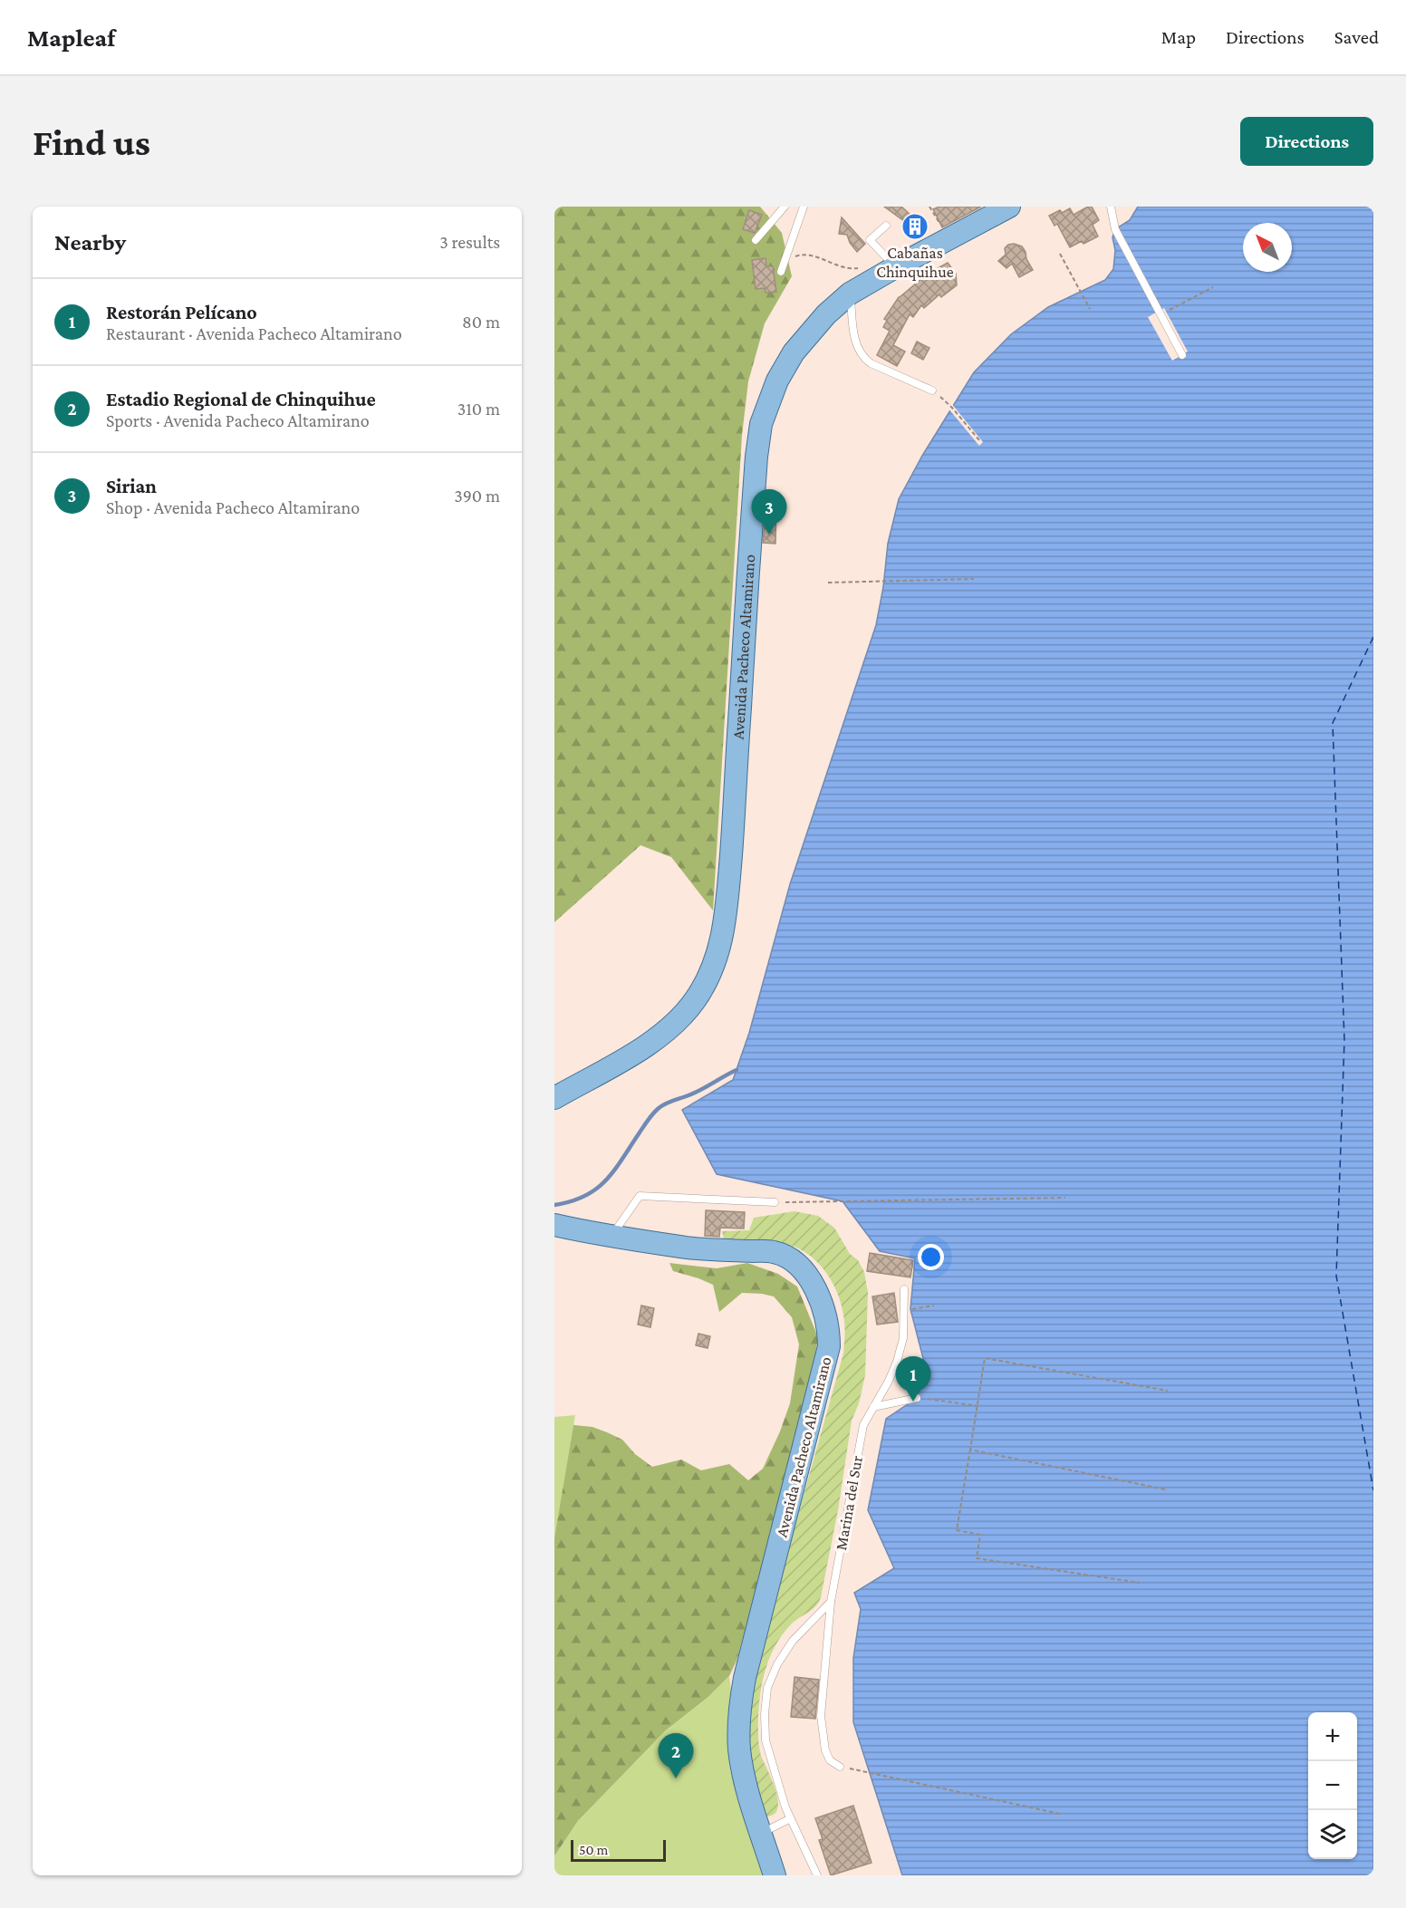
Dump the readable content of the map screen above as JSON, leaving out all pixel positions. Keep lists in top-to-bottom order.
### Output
{
  "streets": {
    "main road": ["Avenida Pacheco Altamirano"],
    "lane": ["Marina del Sur"]
  },
  "places": {
    "building": ["Cabañas Chinquihue"]
  },
  "scale_bar": "50 m",
  "north": "top left",
  "page": {
    "header": "Mapleaf",
    "nav": ["Map", "Directions", "Saved"],
    "buttons": "Directions",
    "title": "Find us",
    "heading": ["Nearby", "3 results"],
    "list": [
      {
        "mark": "1",
        "name": "Restorán Pelícano",
        "note": "Restaurant · Avenida Pacheco Altamirano",
        "value": "80 m"
      },
      {
        "mark": "2",
        "name": "Estadio Regional de Chinquihue",
        "note": "Sports · Avenida Pacheco Altamirano",
        "value": "310 m"
      },
      {
        "mark": "3",
        "name": "Sirian",
        "note": "Shop · Avenida Pacheco Altamirano",
        "value": "390 m"
      }
    ],
    "pins": ["3", "1", "2"],
    "map_buttons": ["+", "−"],
    "scale": "50 m"
  }
}
